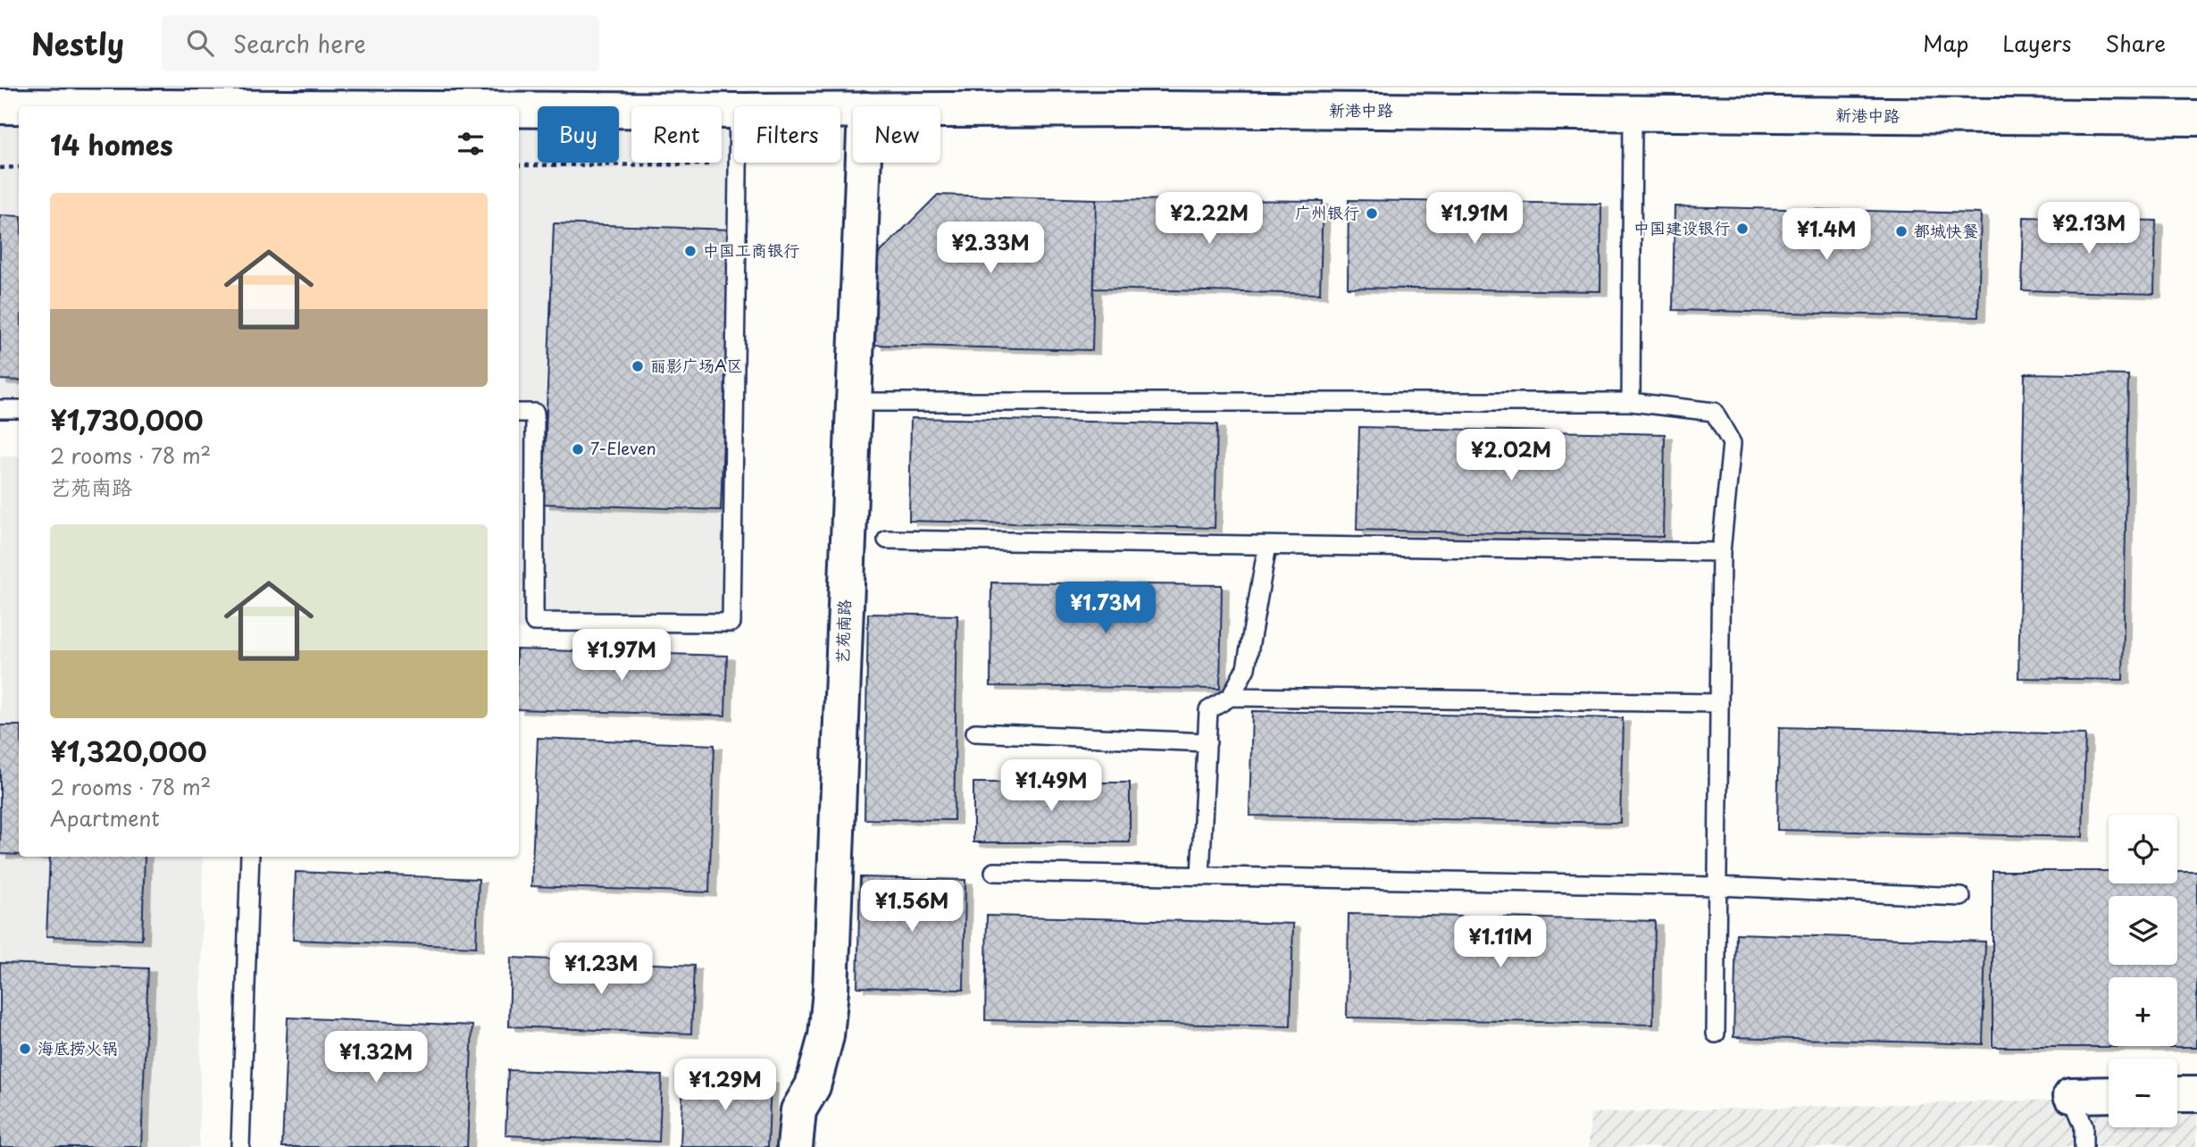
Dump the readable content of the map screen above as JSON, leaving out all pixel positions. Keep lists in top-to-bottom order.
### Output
{
  "streets": {
    "main road": ["新港中路", "艺苑南路"]
  },
  "places": [
    "广州银行",
    "中国建设银行",
    "都城快餐",
    "中国工商银行",
    "丽影广场A区",
    "7-Eleven",
    "海底捞火锅"
  ],
  "page": {
    "header": "Nestly",
    "search": "Search here",
    "nav": ["Map", "Layers", "Share"],
    "chip": [
      "Buy",
      "Rent",
      "Filters",
      "New"
    ],
    "heading": "14 homes",
    "list": [
      {
        "name": "¥1,730,000",
        "note": "2 rooms · 78 m² · 艺苑南路"
      },
      {
        "name": "¥1,320,000",
        "note": "2 rooms · 78 m² · Apartment"
      }
    ],
    "price": [
      "¥2.22M",
      "¥1.91M",
      "¥2.13M",
      "¥1.4M",
      "¥2.33M",
      "¥2.02M",
      "¥1.73M",
      "¥1.97M",
      "¥1.49M",
      "¥1.56M",
      "¥1.11M",
      "¥1.23M",
      "¥1.32M",
      "¥1.29M"
    ],
    "map_buttons": ["+", "−"]
  }
}
